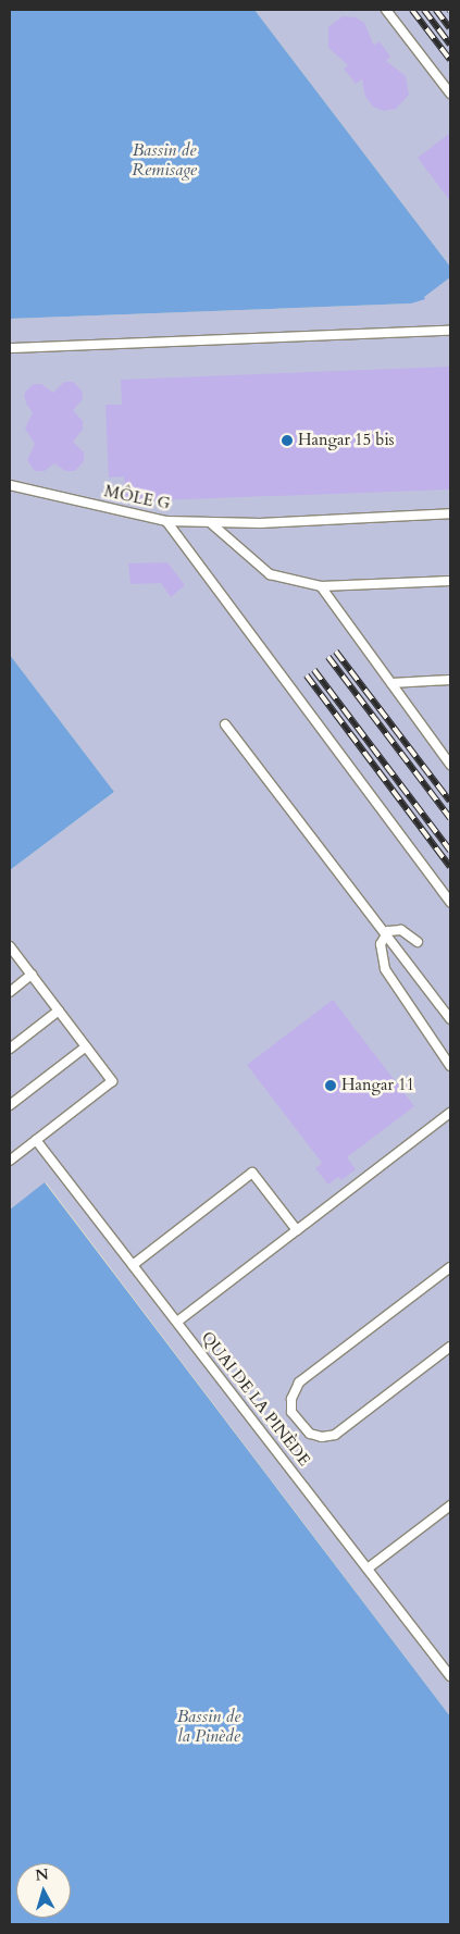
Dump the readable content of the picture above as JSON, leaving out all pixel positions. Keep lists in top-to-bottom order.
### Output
{
  "streets": {
    "lane": ["MÔLE G", "QUAI DE LA PINÈDE"]
  },
  "water": ["Bassin de Remisage", "Bassin de la Pinède"],
  "places": ["Hangar 15 bis", "Hangar 11"],
  "north": "top"
}
